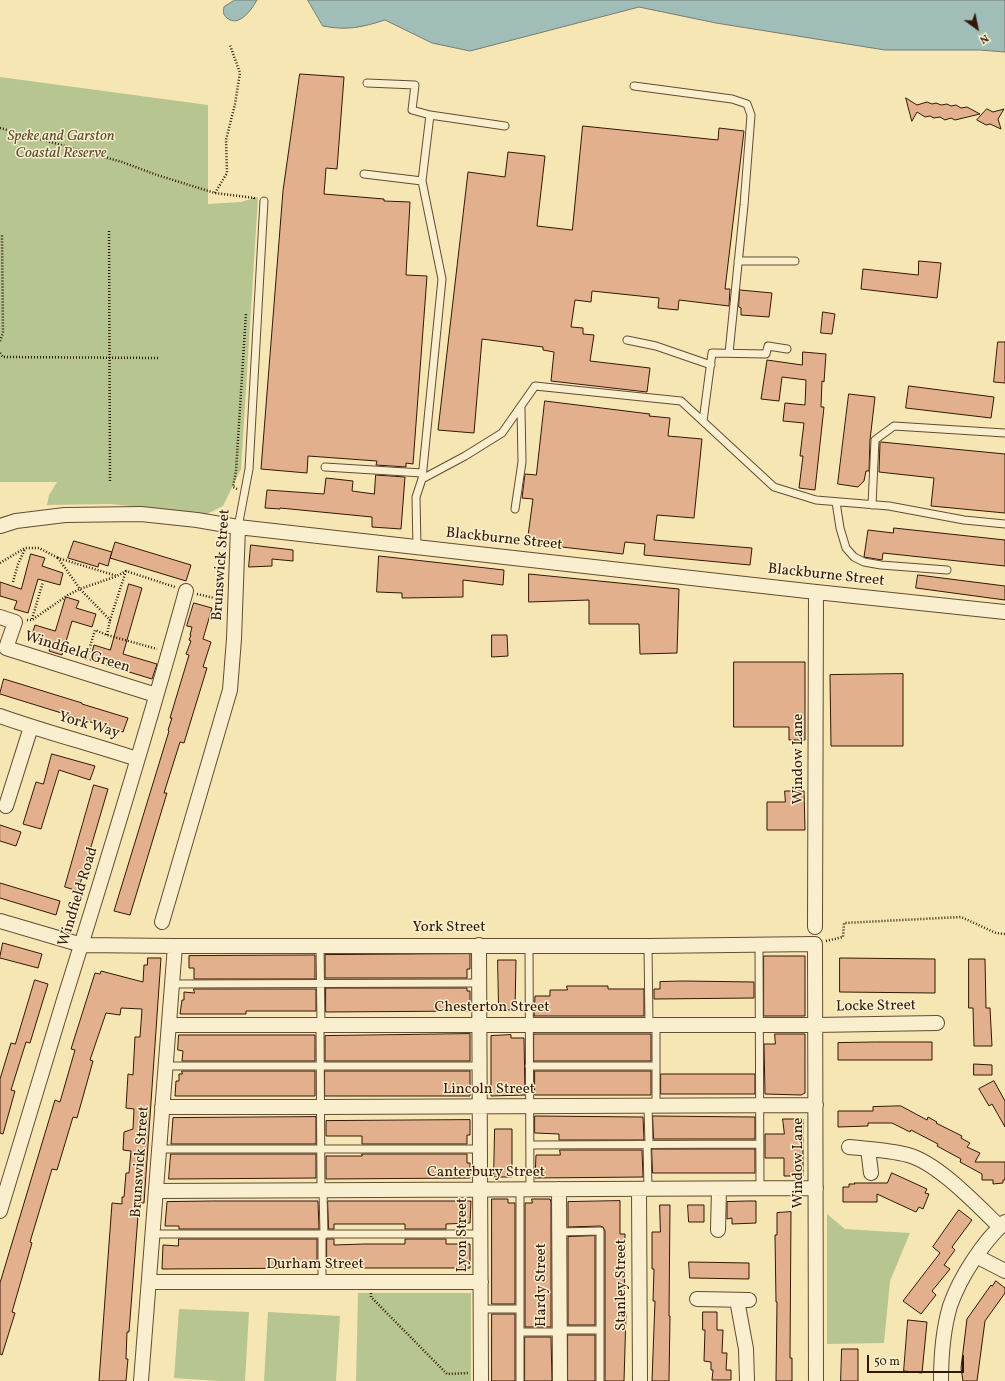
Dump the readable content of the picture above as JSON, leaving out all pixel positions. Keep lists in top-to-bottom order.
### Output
{
  "streets": {
    "street": [
      "Blackburne Street",
      "Brunswick Street",
      "Windfield Green",
      "York Way",
      "Window Lane",
      "Windfield Road",
      "York Street",
      "Locke Street",
      "Chesterton Street",
      "Lincoln Street",
      "Canterbury Street",
      "Lyon Street",
      "Durham Street",
      "Hardy Street",
      "Stanley Street"
    ]
  },
  "crossings": [
    ["Blackburne Street", "Brunswick Street"],
    ["Blackburne Street", "Window Lane"],
    ["Brunswick Street", "York Street"],
    ["Brunswick Street", "Chesterton Street"],
    ["Brunswick Street", "Lincoln Street"],
    ["Brunswick Street", "Canterbury Street"],
    ["Brunswick Street", "Durham Street"],
    ["Windfield Green", "Windfield Road"],
    ["York Way", "Windfield Road"],
    ["Window Lane", "York Street"],
    ["Window Lane", "Locke Street"],
    ["Window Lane", "Chesterton Street"],
    ["Window Lane", "Lincoln Street"],
    ["Window Lane", "Canterbury Street"],
    ["Windfield Road", "York Street"],
    ["York Street", "Lyon Street"],
    ["Locke Street", "Chesterton Street"],
    ["Chesterton Street", "Lyon Street"],
    ["Lincoln Street", "Lyon Street"],
    ["Canterbury Street", "Lyon Street"],
    ["Canterbury Street", "Hardy Street"],
    ["Canterbury Street", "Stanley Street"],
    ["Lyon Street", "Durham Street"]
  ],
  "parks": ["Speke and Garston Coastal Reserve"],
  "scale_bar": "50 m",
  "north": "bottom right"
}
